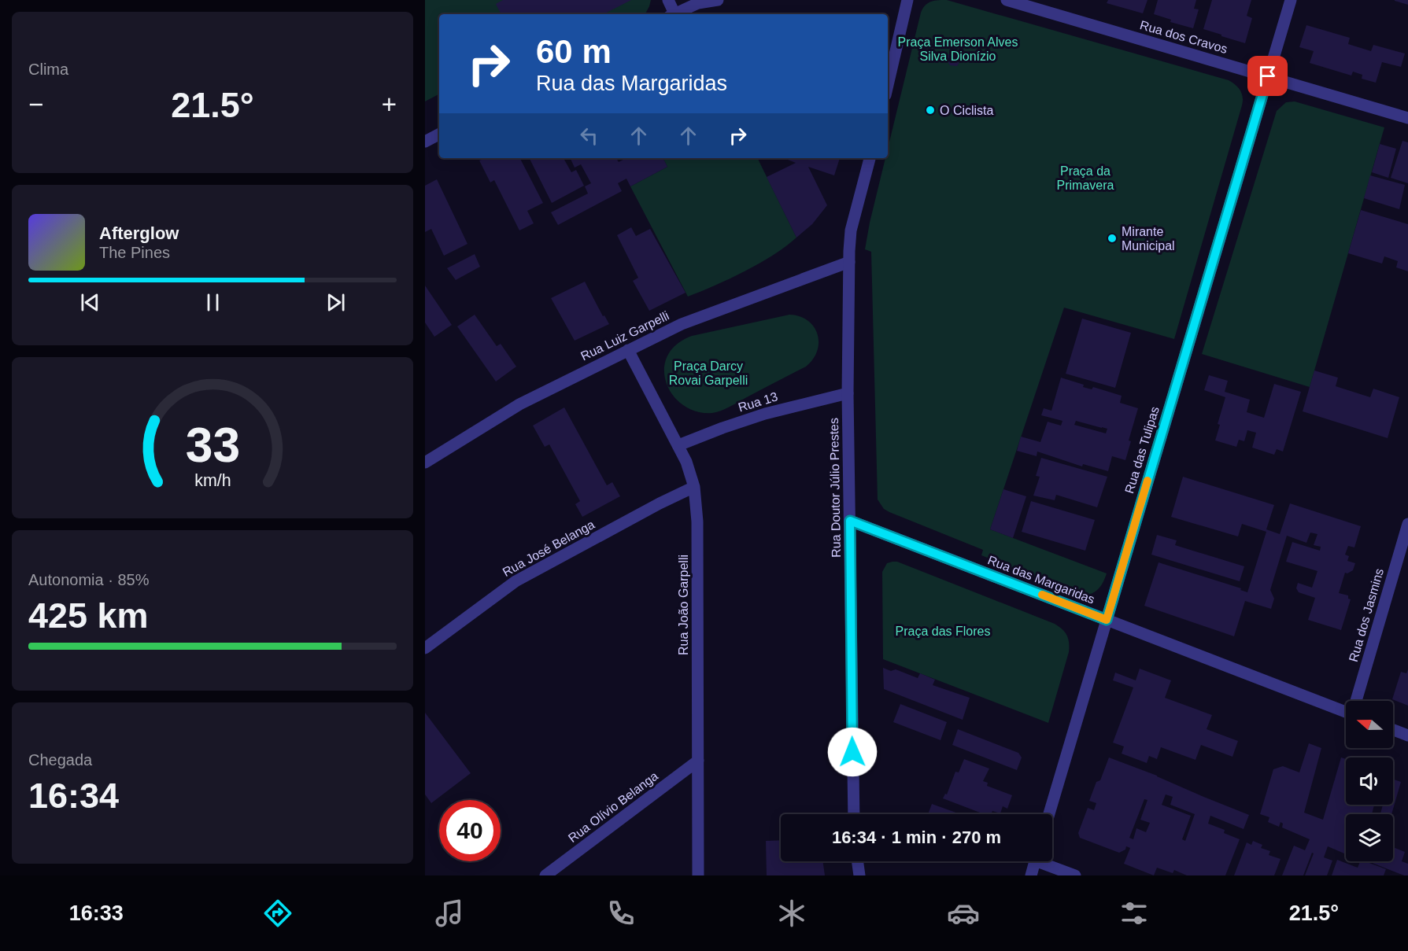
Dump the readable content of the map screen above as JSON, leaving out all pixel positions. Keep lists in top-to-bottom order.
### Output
{
  "streets": {
    "street": [
      "Rua dos Cravos",
      "Rua Luiz Garpelli",
      "Rua 13",
      "Rua das Tulipas",
      "Rua Doutor Júlio Prestes",
      "Rua José Belanga",
      "Rua das Margaridas",
      "Rua João Garpelli",
      "Rua dos Jasmins",
      "Rua Olívio Belanga"
    ]
  },
  "crossings": [
    ["Rua dos Cravos", "Rua das Tulipas"],
    ["Rua Luiz Garpelli", "Rua Doutor Júlio Prestes"],
    ["Rua Luiz Garpelli", "Rua João Garpelli"],
    ["Rua 13", "Rua Doutor Júlio Prestes"],
    ["Rua 13", "Rua João Garpelli"],
    ["Rua das Tulipas", "Rua das Margaridas"],
    ["Rua Doutor Júlio Prestes", "Rua das Margaridas"],
    ["Rua José Belanga", "Rua João Garpelli"],
    ["Rua João Garpelli", "Rua Olívio Belanga"]
  ],
  "parks": [
    "Praça Emerson Alves Silva Dionízio",
    "Praça da Primavera",
    "Praça Darcy Rovai Garpelli",
    "Praça das Flores"
  ],
  "places": ["O Ciclista", "Mirante Municipal"],
  "north": "left",
  "page": {
    "tile": [
      "Clima",
      ["Autonomia · 85%", "425 km"],
      ["Chegada", "16:34"]
    ],
    "turn": ["60 m", "Rua das Margaridas"],
    "heat": ["−", "21.5°", "+"],
    "song": ["Afterglow", "The Pines"],
    "limit": "40",
    "trip": "16:34 · 1 min · 270 m",
    "tabs": ["16:33", "21.5°"],
    "gauge": ["33", "km/h"]
  }
}
